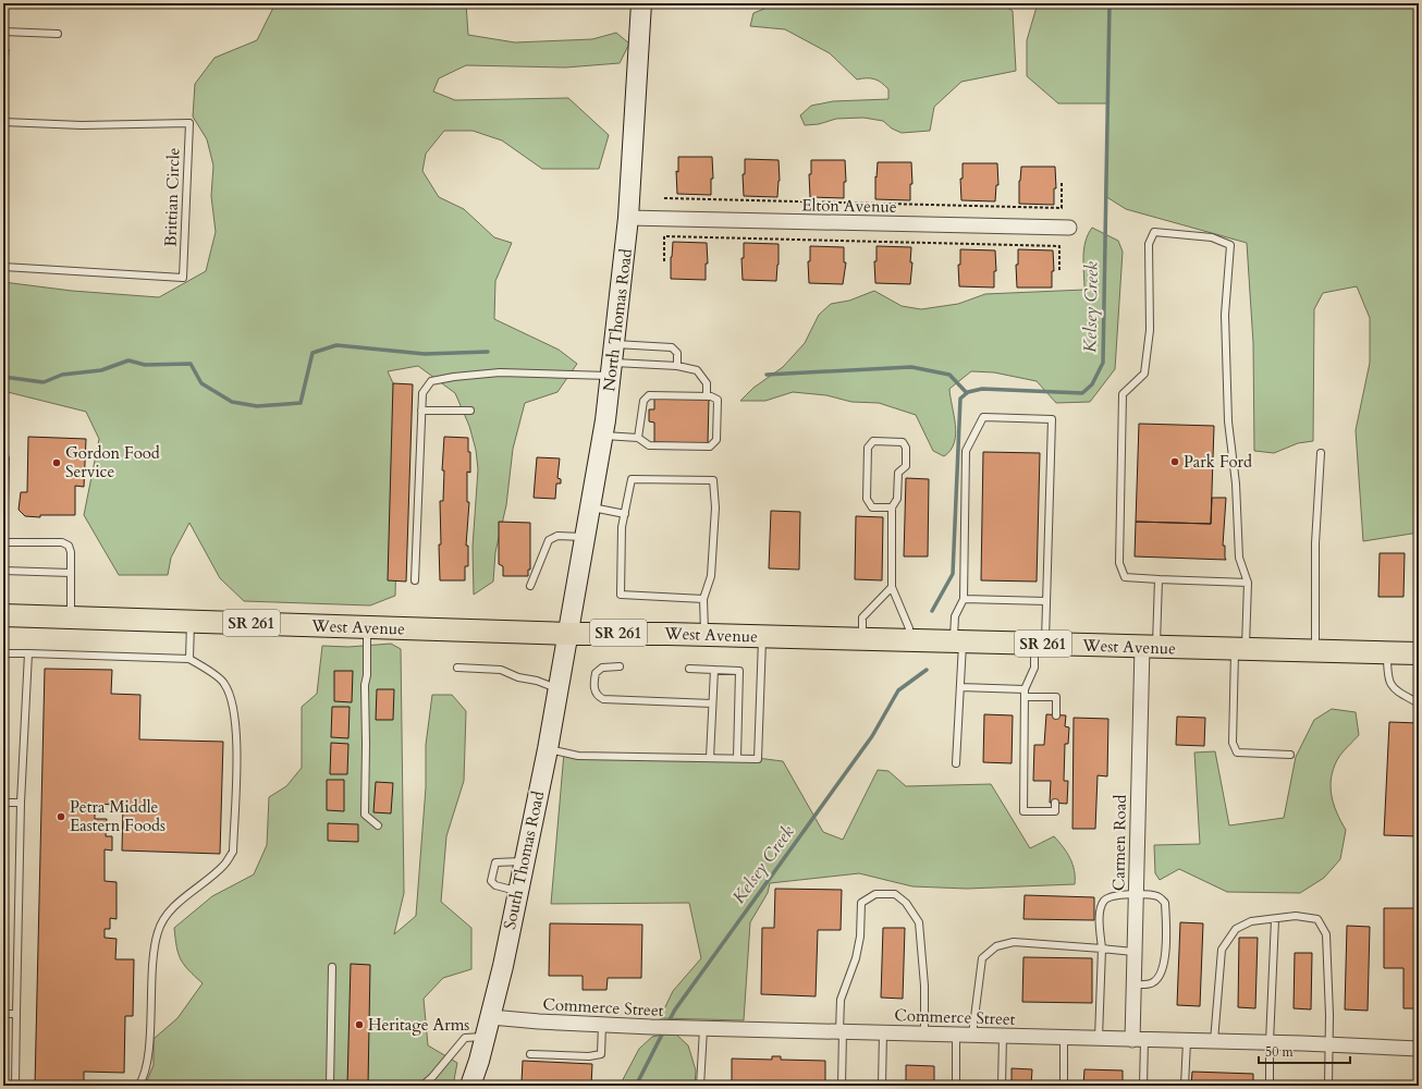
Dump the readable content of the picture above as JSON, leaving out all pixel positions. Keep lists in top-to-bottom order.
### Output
{
  "streets": {
    "main road": ["SR 261", "West Avenue"],
    "street": [
      "Elton Avenue",
      "North Thomas Road",
      "Carmen Road",
      "South Thomas Road",
      "Commerce Street"
    ],
    "lane": ["Brittian Circle"]
  },
  "crossings": [
    ["Elton Avenue", "North Thomas Road"],
    ["North Thomas Road", "West Avenue"],
    ["North Thomas Road", "South Thomas Road"],
    ["West Avenue", "Carmen Road"],
    ["West Avenue", "South Thomas Road"],
    ["Carmen Road", "Commerce Street"],
    ["South Thomas Road", "Commerce Street"]
  ],
  "water": ["Kelsey Creek"],
  "places": [
    "Park Ford",
    "Gordon Food Service",
    "Petra Middle Eastern Foods",
    "Heritage Arms"
  ],
  "scale_bar": "50 m"
}
